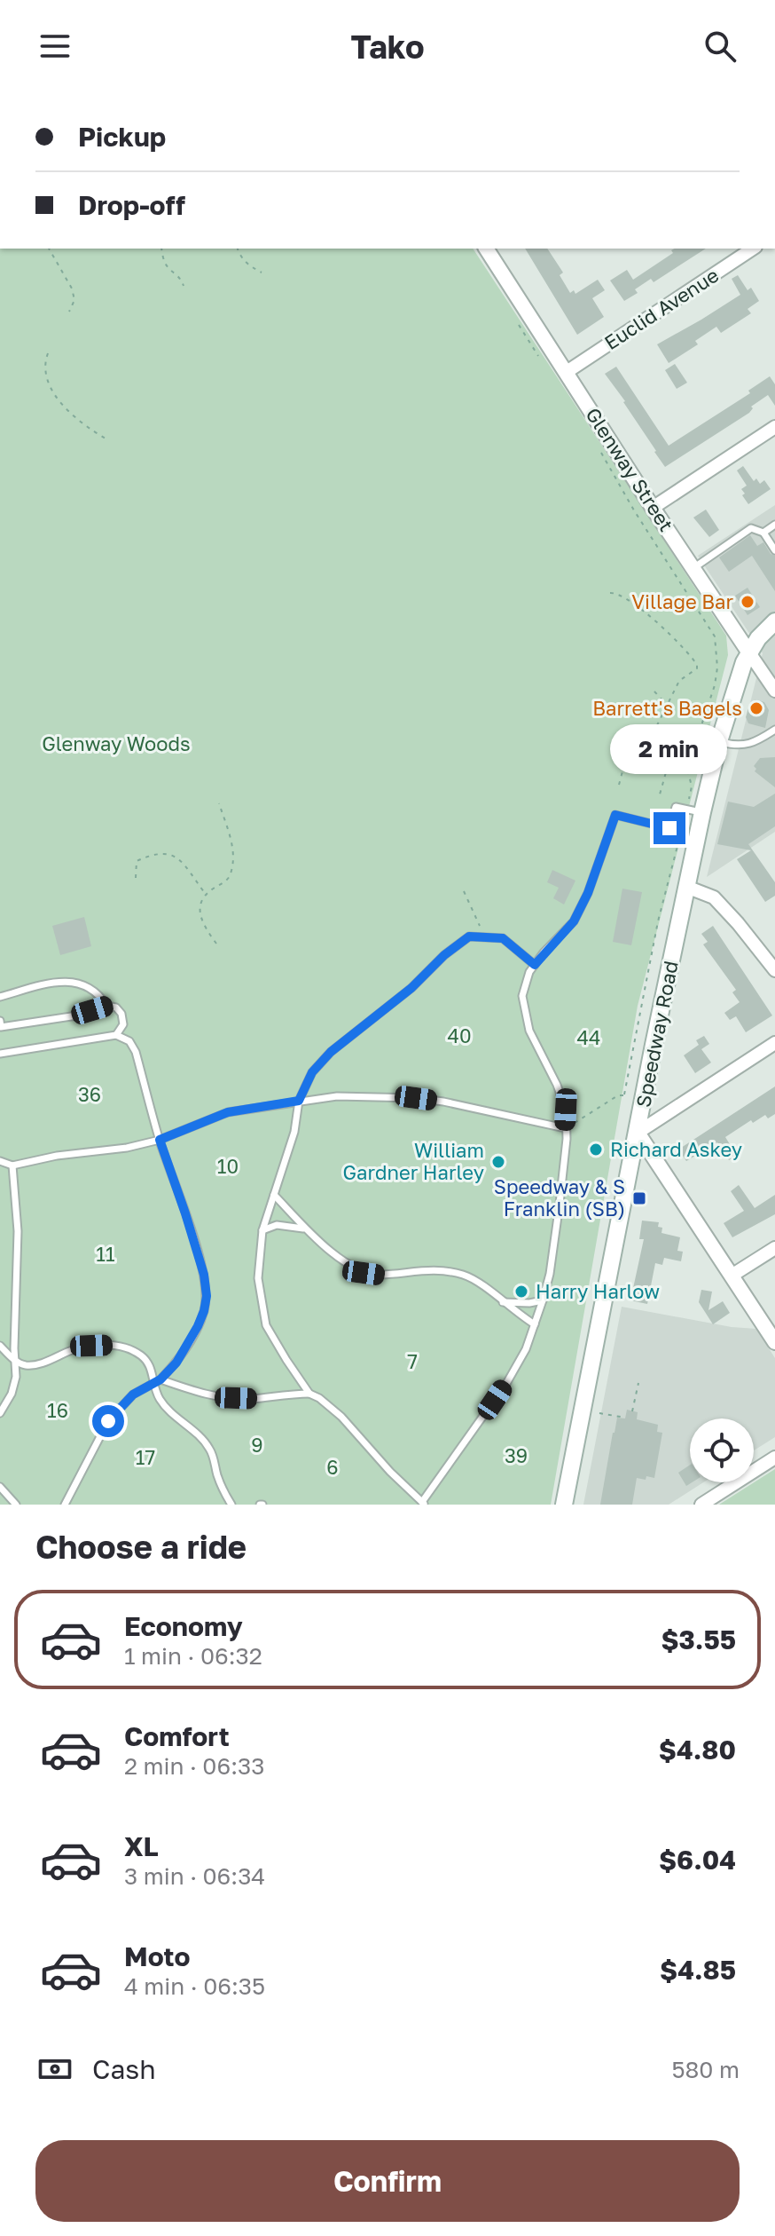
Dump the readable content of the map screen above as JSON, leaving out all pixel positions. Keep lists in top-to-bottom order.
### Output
{
  "streets": {
    "main road": ["Speedway Road"],
    "street": ["Euclid Avenue", "Glenway Street"]
  },
  "crossings": [
    ["Euclid Avenue", "Glenway Street"],
    ["Glenway Street", "Speedway Road"]
  ],
  "parks": [
    "Glenway Woods",
    "40",
    "44",
    "36",
    "10",
    "11",
    "7",
    "16",
    "9",
    "39",
    "17",
    "6"
  ],
  "places": {
    "other": [
      "Village Bar",
      "Barrett's Bagels",
      "Richard Askey",
      "William Gardner Harley",
      "Harry Harlow"
    ],
    "transit": ["Speedway & S Franklin (SB)"]
  },
  "page": {
    "header": "Tako",
    "banner": ["Pickup", "Drop-off"],
    "bubble": "2 min",
    "heading": "Choose a ride",
    "list": [
      {
        "name": "Economy",
        "note": "1 min · 06:32",
        "value": "$3.55"
      },
      {
        "name": "Comfort",
        "note": "2 min · 06:33",
        "value": "$4.80"
      },
      {
        "name": "XL",
        "note": "3 min · 06:34",
        "value": "$6.04"
      },
      {
        "name": "Moto",
        "note": "4 min · 06:35",
        "value": "$4.85"
      }
    ],
    "pay": ["Cash", "580 m"],
    "buttons": "Confirm"
  }
}
